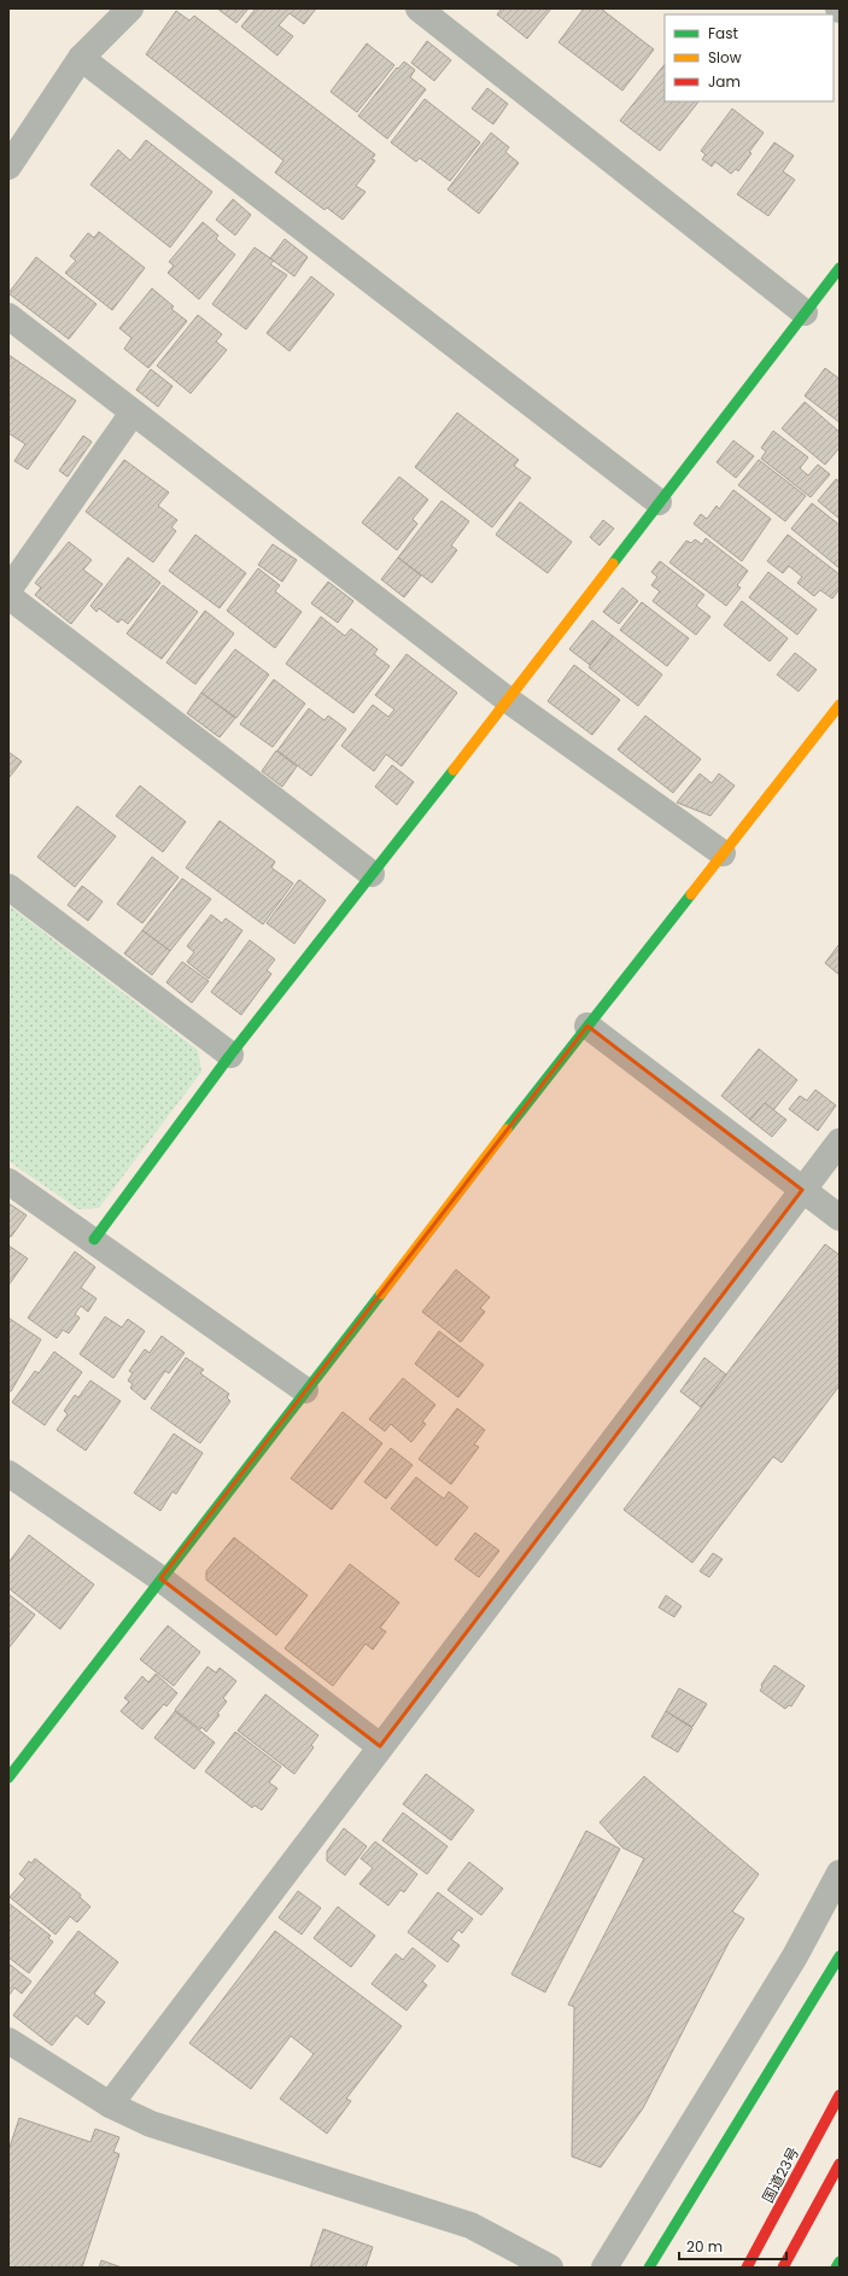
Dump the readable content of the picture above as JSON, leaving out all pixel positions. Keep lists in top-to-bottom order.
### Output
{
  "streets": {
    "main road": ["国道23号"]
  },
  "legend": ["Fast", "Slow", "Jam"],
  "scale_bar": "20 m"
}
